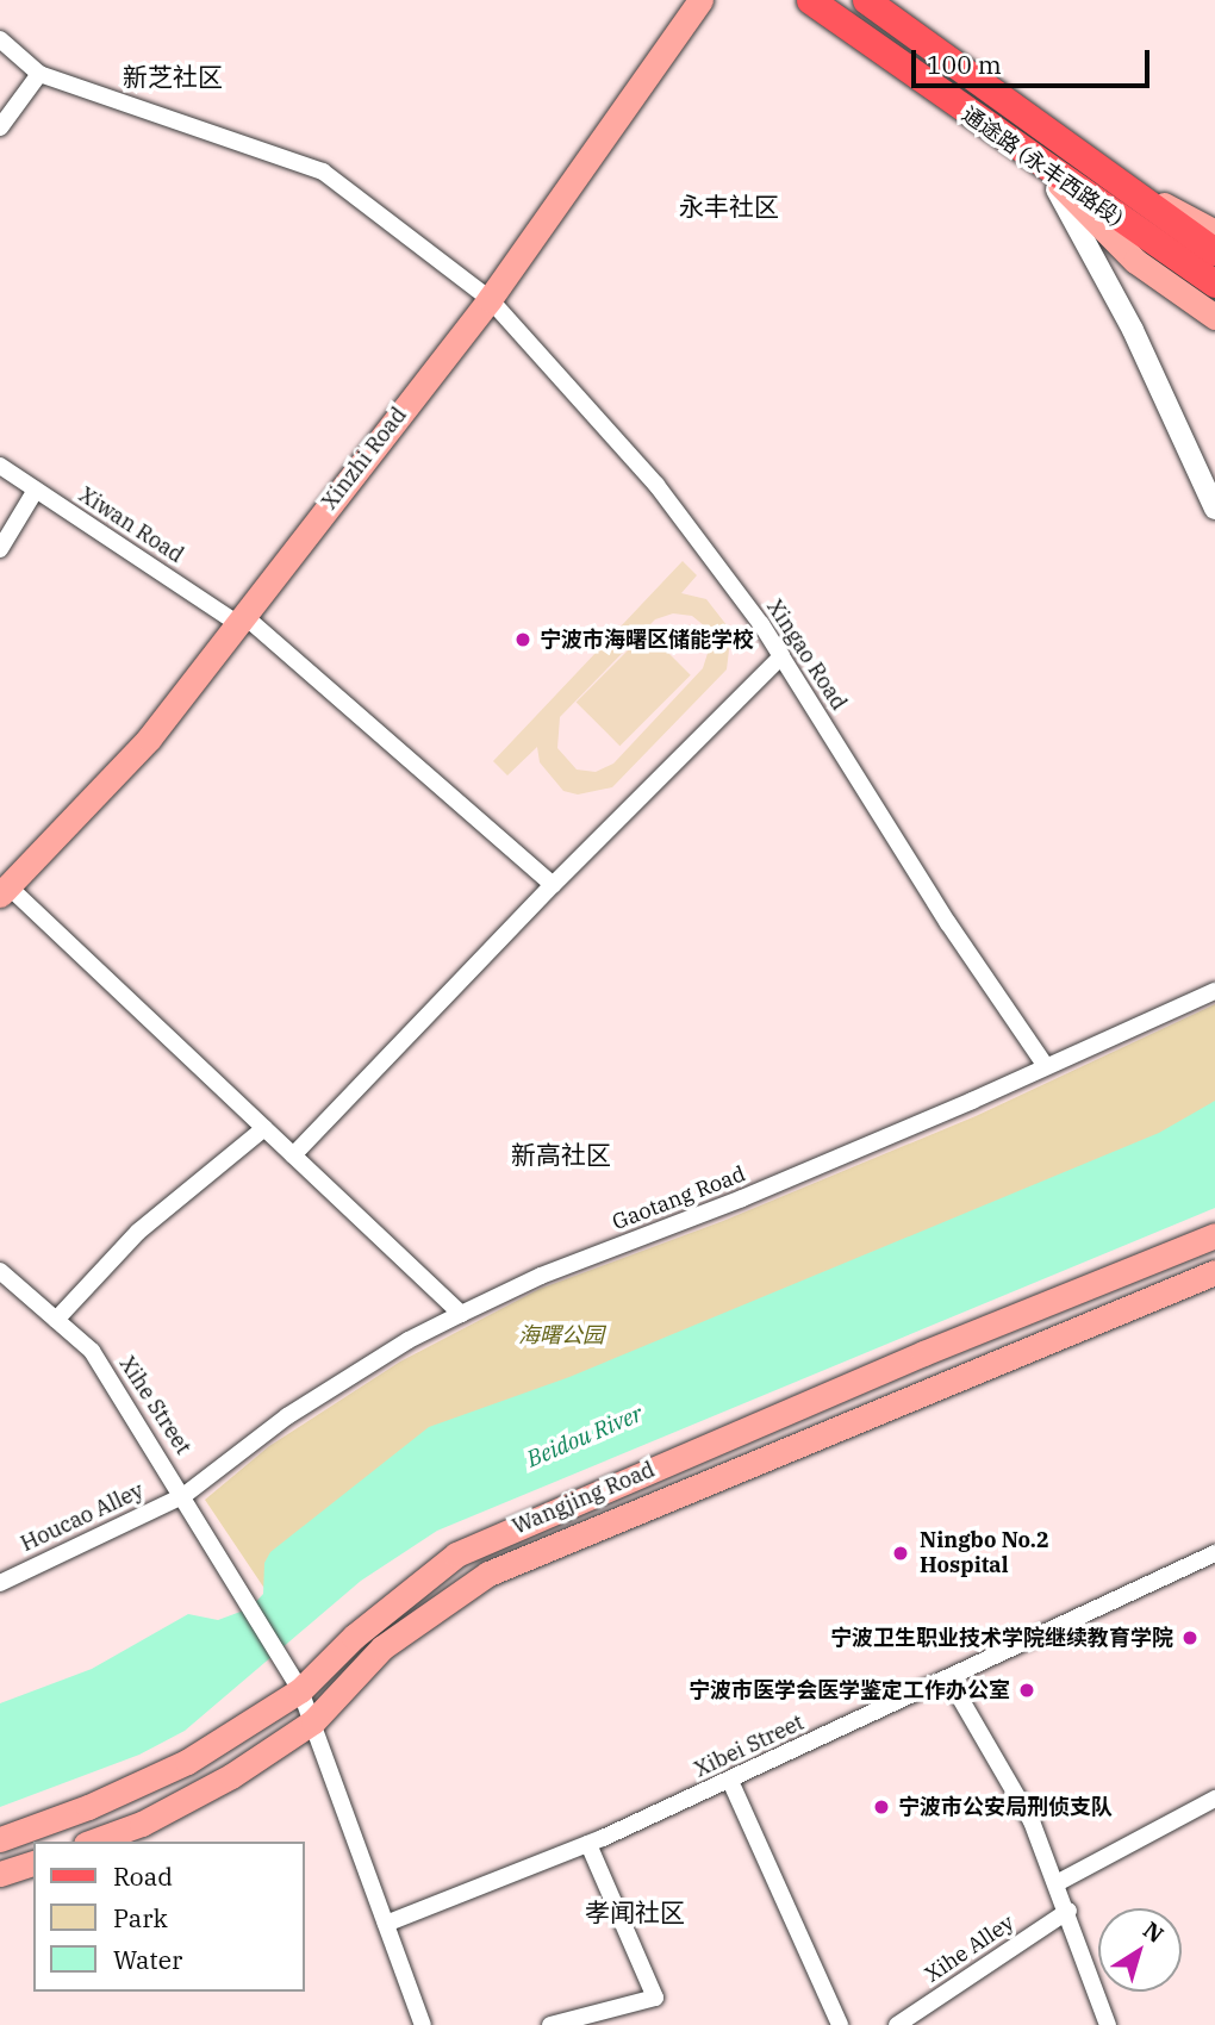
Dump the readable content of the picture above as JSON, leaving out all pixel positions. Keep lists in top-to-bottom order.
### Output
{
  "streets": {
    "main road": ["通途路 (永丰西路段)", "Xinzhi Road", "Wangjing Road"],
    "street": [
      "Xiwan Road",
      "Xingao Road",
      "Gaotang Road",
      "Xihe Street",
      "Houcao Alley",
      "Xibei Street",
      "Xihe Alley"
    ]
  },
  "crossings": [
    ["Xinzhi Road", "Xiwan Road"],
    ["Xinzhi Road", "Xingao Road"],
    ["Xingao Road", "Gaotang Road"],
    ["Gaotang Road", "Xihe Street"],
    ["Gaotang Road", "Houcao Alley"],
    ["Xihe Street", "Wangjing Road"],
    ["Xihe Street", "Houcao Alley"]
  ],
  "districts": [
    "新芝社区",
    "永丰社区",
    "新高社区",
    "孝闻社区"
  ],
  "water": ["Beidou River"],
  "parks": ["海曙公园"],
  "places": [
    "宁波市海曙区储能学校",
    "Ningbo No.2 Hospital",
    "宁波卫生职业技术学院继续教育学院",
    "宁波市医学会医学鉴定工作办公室",
    "宁波市公安局刑侦支队"
  ],
  "legend": ["Road", "Park", "Water"],
  "scale_bar": "100 m",
  "north": "top right"
}
